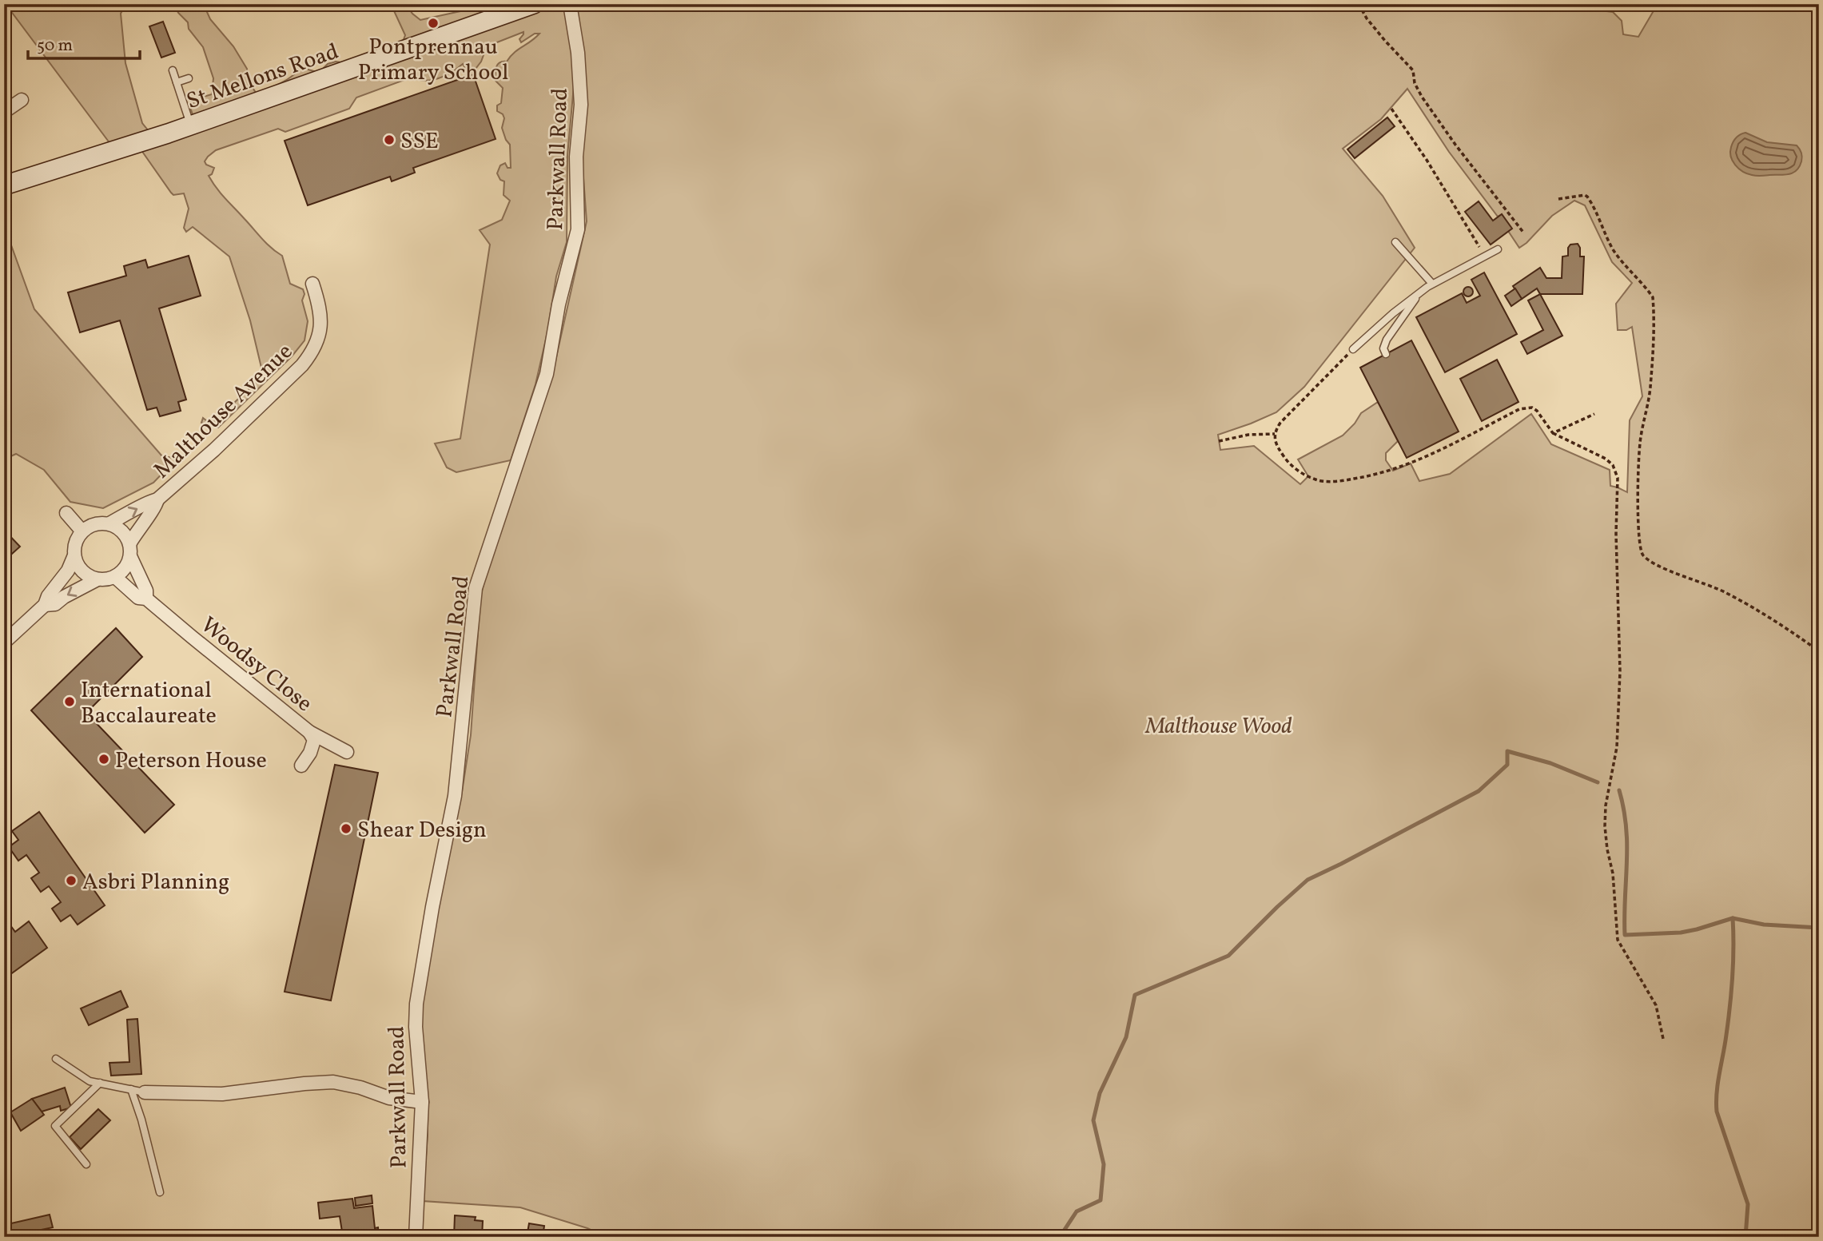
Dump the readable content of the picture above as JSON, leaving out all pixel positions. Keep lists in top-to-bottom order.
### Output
{
  "streets": {
    "main road": ["St Mellons Road"],
    "street": ["Parkwall Road", "Malthouse Avenue", "Woodsy Close"]
  },
  "crossings": [
    ["Malthouse Avenue", "Woodsy Close"]
  ],
  "parks": ["Malthouse Wood"],
  "places": [
    "Pontprennau Primary School",
    "SSE",
    "International Baccalaureate",
    "Peterson House",
    "Shear Design",
    "Asbri Planning"
  ],
  "scale_bar": "50 m"
}
